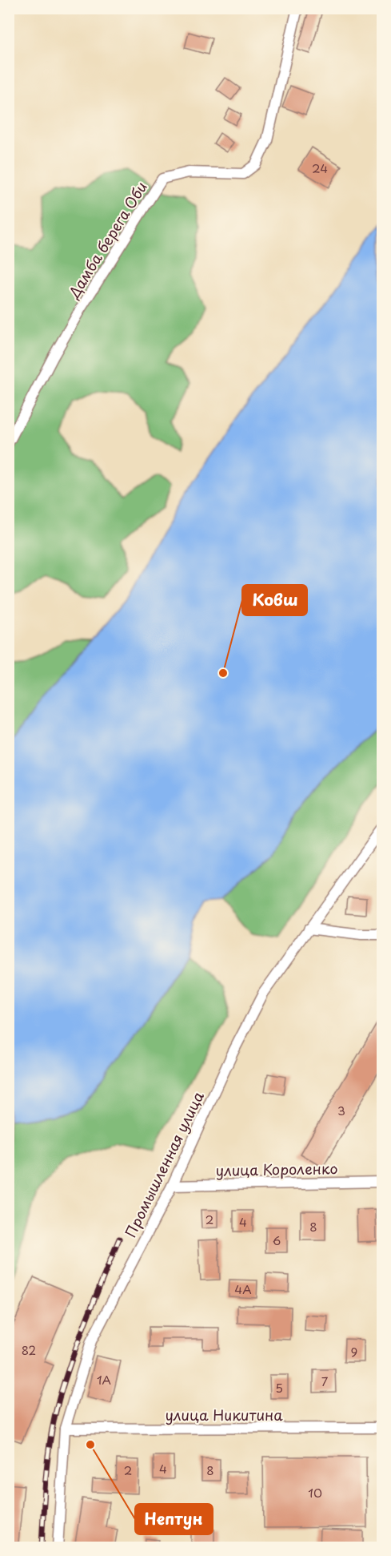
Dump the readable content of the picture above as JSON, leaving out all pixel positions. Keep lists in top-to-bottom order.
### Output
{
  "streets": {
    "street": [
      "Дамба берега Оби",
      "Промышленная улица",
      "улица Короленко",
      "улица Никитина"
    ]
  },
  "crossings": [
    ["Промышленная улица", "улица Короленко"],
    ["Промышленная улица", "улица Никитина"]
  ],
  "places": ["Ковш", "Нептун"],
  "house_numbers": [
    "24",
    "3",
    "2",
    "4",
    "8",
    "6",
    "4А",
    "82",
    "9",
    "1А",
    "7",
    "5",
    "4",
    "2",
    "8",
    "10"
  ]
}
